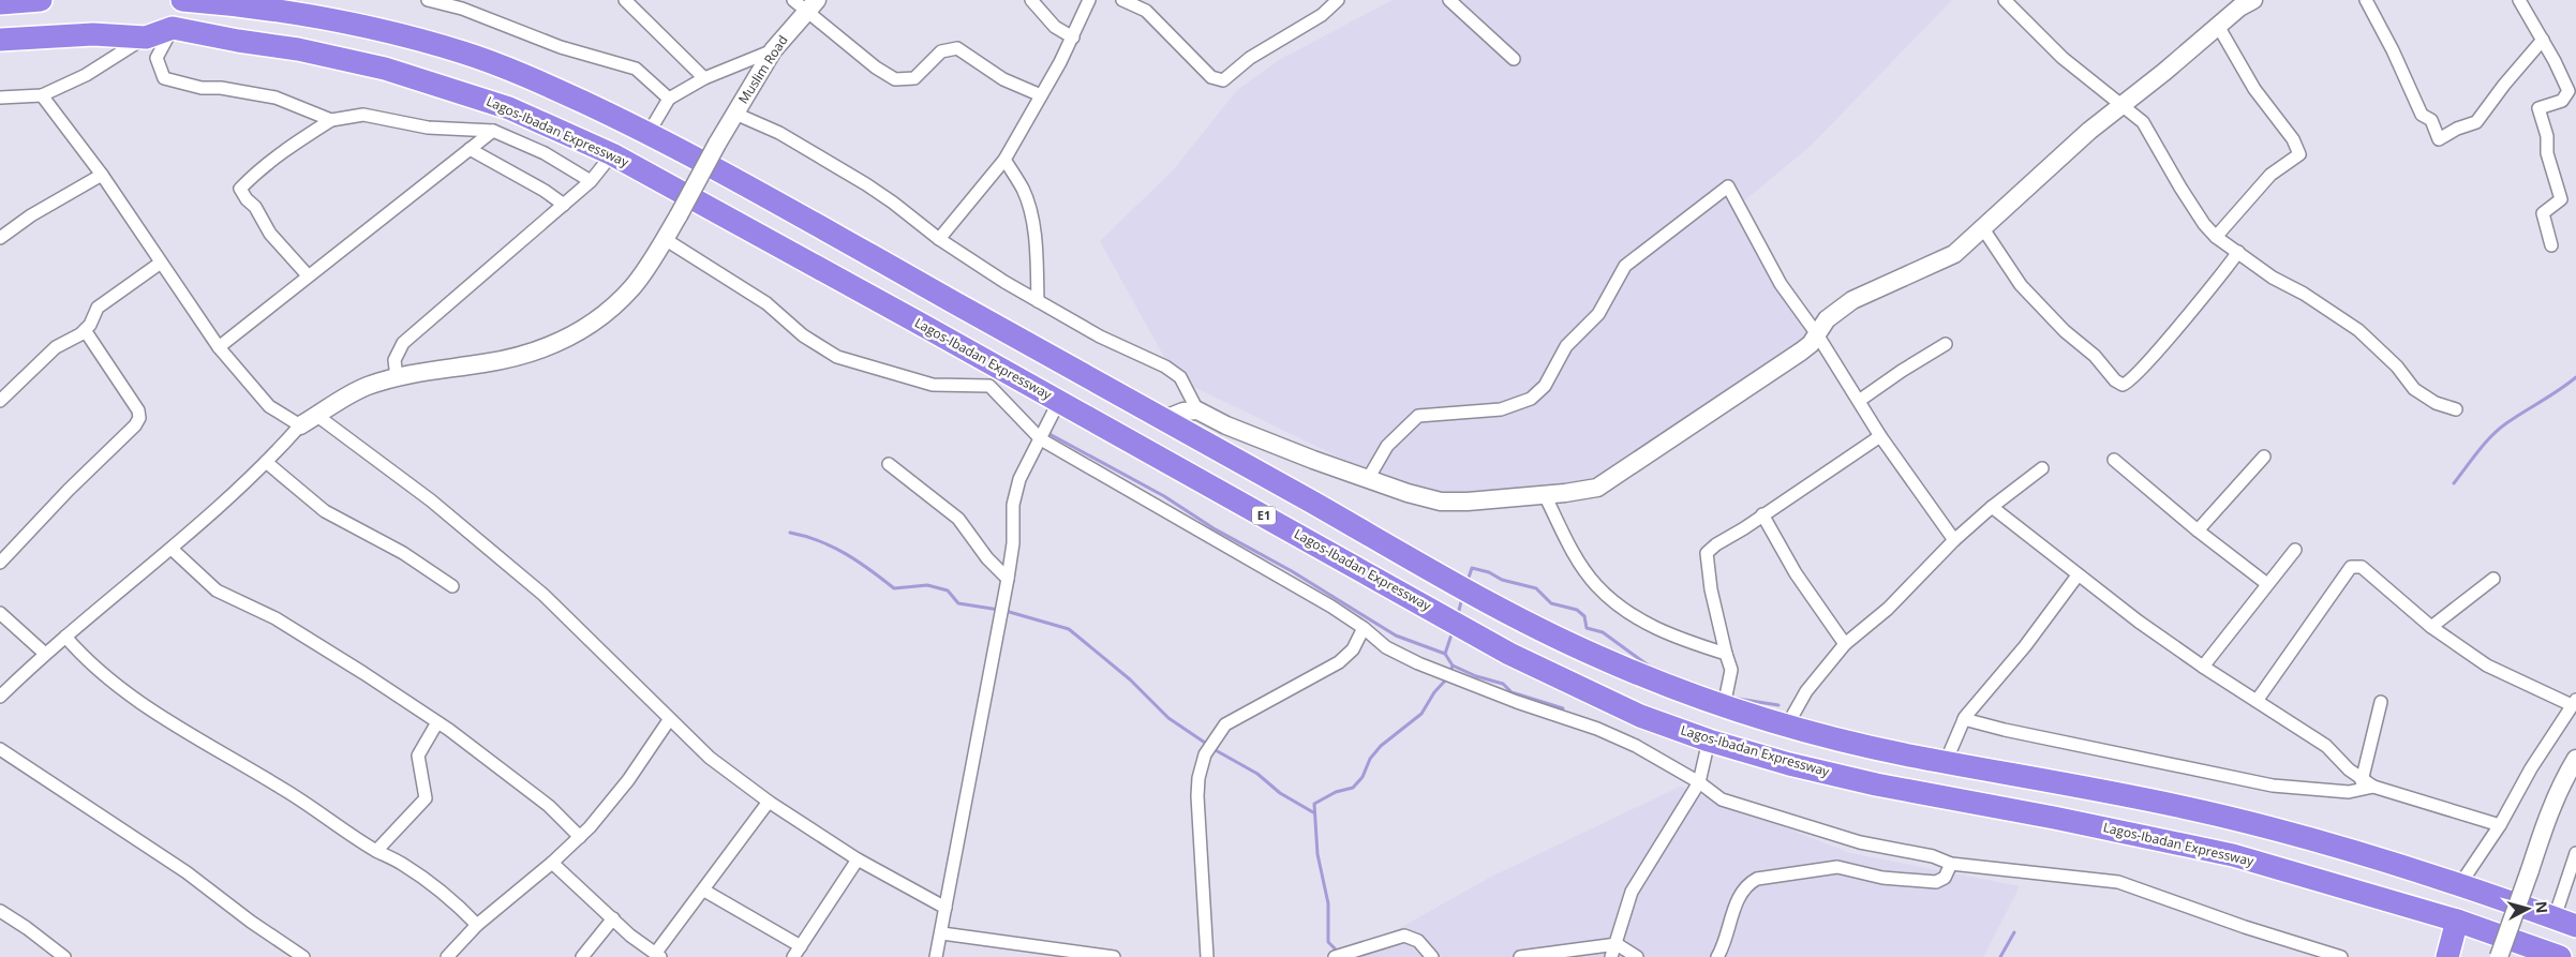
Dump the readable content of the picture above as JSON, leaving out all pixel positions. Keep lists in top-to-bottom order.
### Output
{
  "streets": {
    "highway": ["Lagos-Ibadan Expressway", "E1"],
    "street": ["Muslim Road"]
  },
  "north": "right"
}
